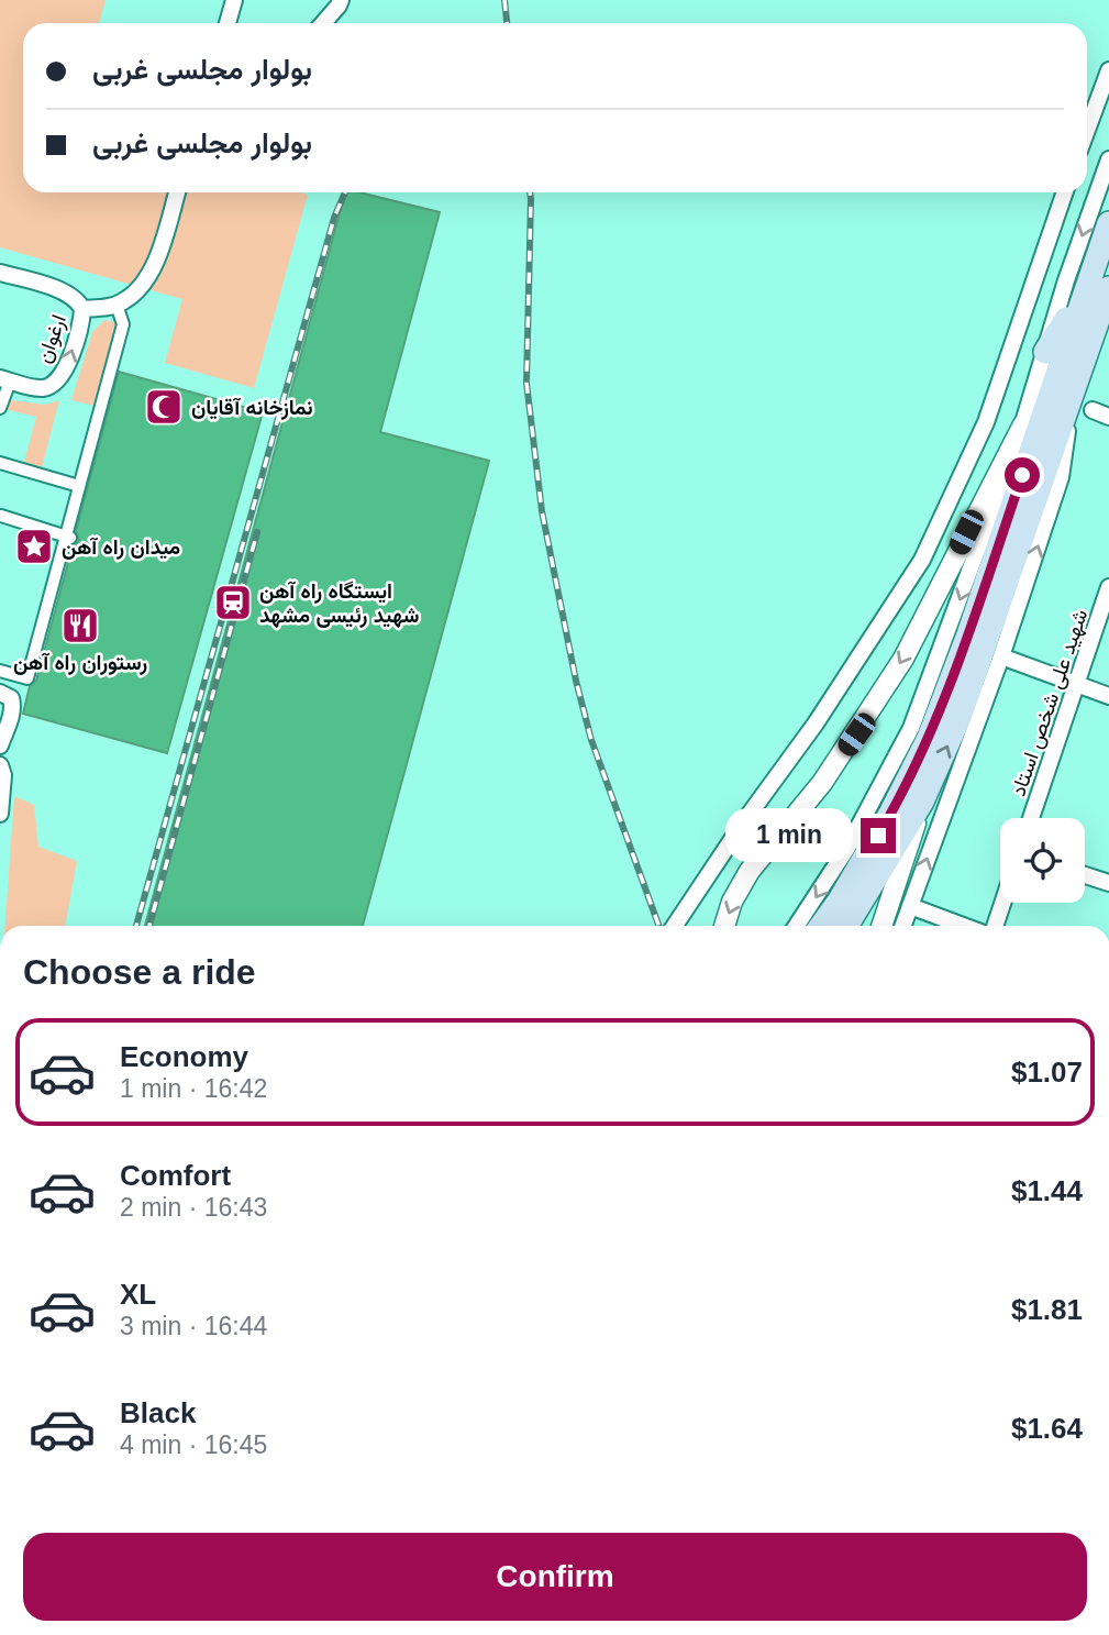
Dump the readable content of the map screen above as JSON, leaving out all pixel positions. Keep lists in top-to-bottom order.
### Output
{
  "streets": {
    "street": ["ارغوان", "شهید علی شخص استاد"]
  },
  "places": {
    "mosque": ["نمازخانه آقایان"],
    "place": ["میدان راه آهن"],
    "station": ["ایستگاه راه آهن شهید رئیسی مشهد"],
    "restaurant": ["رستوران راه آهن"]
  },
  "page": {
    "banner": ["بولوار مجلسی غربی", "بولوار مجلسی غربی"],
    "bubble": "1 min",
    "heading": "Choose a ride",
    "list": [
      {
        "name": "Economy",
        "note": "1 min · 16:42",
        "value": "$1.07"
      },
      {
        "name": "Comfort",
        "note": "2 min · 16:43",
        "value": "$1.44"
      },
      {
        "name": "XL",
        "note": "3 min · 16:44",
        "value": "$1.81"
      },
      {
        "name": "Black",
        "note": "4 min · 16:45",
        "value": "$1.64"
      }
    ],
    "buttons": "Confirm"
  }
}
